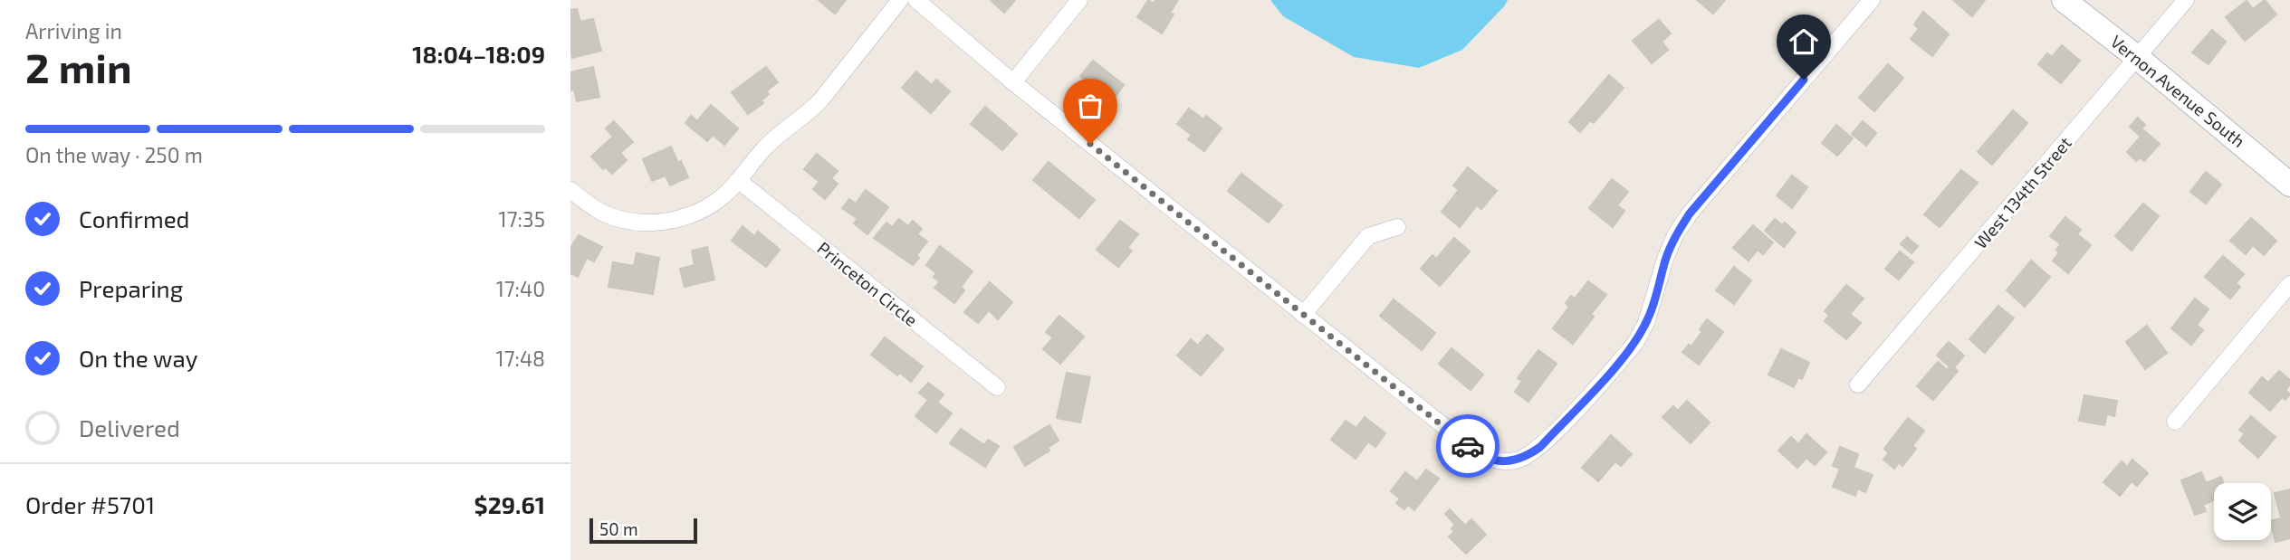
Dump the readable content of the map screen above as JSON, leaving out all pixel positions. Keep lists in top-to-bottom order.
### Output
{
  "streets": {
    "street": ["Vernon Avenue South", "West 134th Street", "Princeton Circle"]
  },
  "crossings": [
    ["Vernon Avenue South", "West 134th Street"]
  ],
  "scale_bar": "50 m",
  "page": {
    "heading": ["2 min", "Arriving in", "18:04–18:09"],
    "panel": ["Order #5701", "$29.61"],
    "bar": "On the way · 250 m",
    "list": [
      ["Confirmed", "17:35"],
      ["Preparing", "17:40"],
      ["On the way", "17:48"],
      "Delivered"
    ],
    "scale": "50 m"
  }
}
